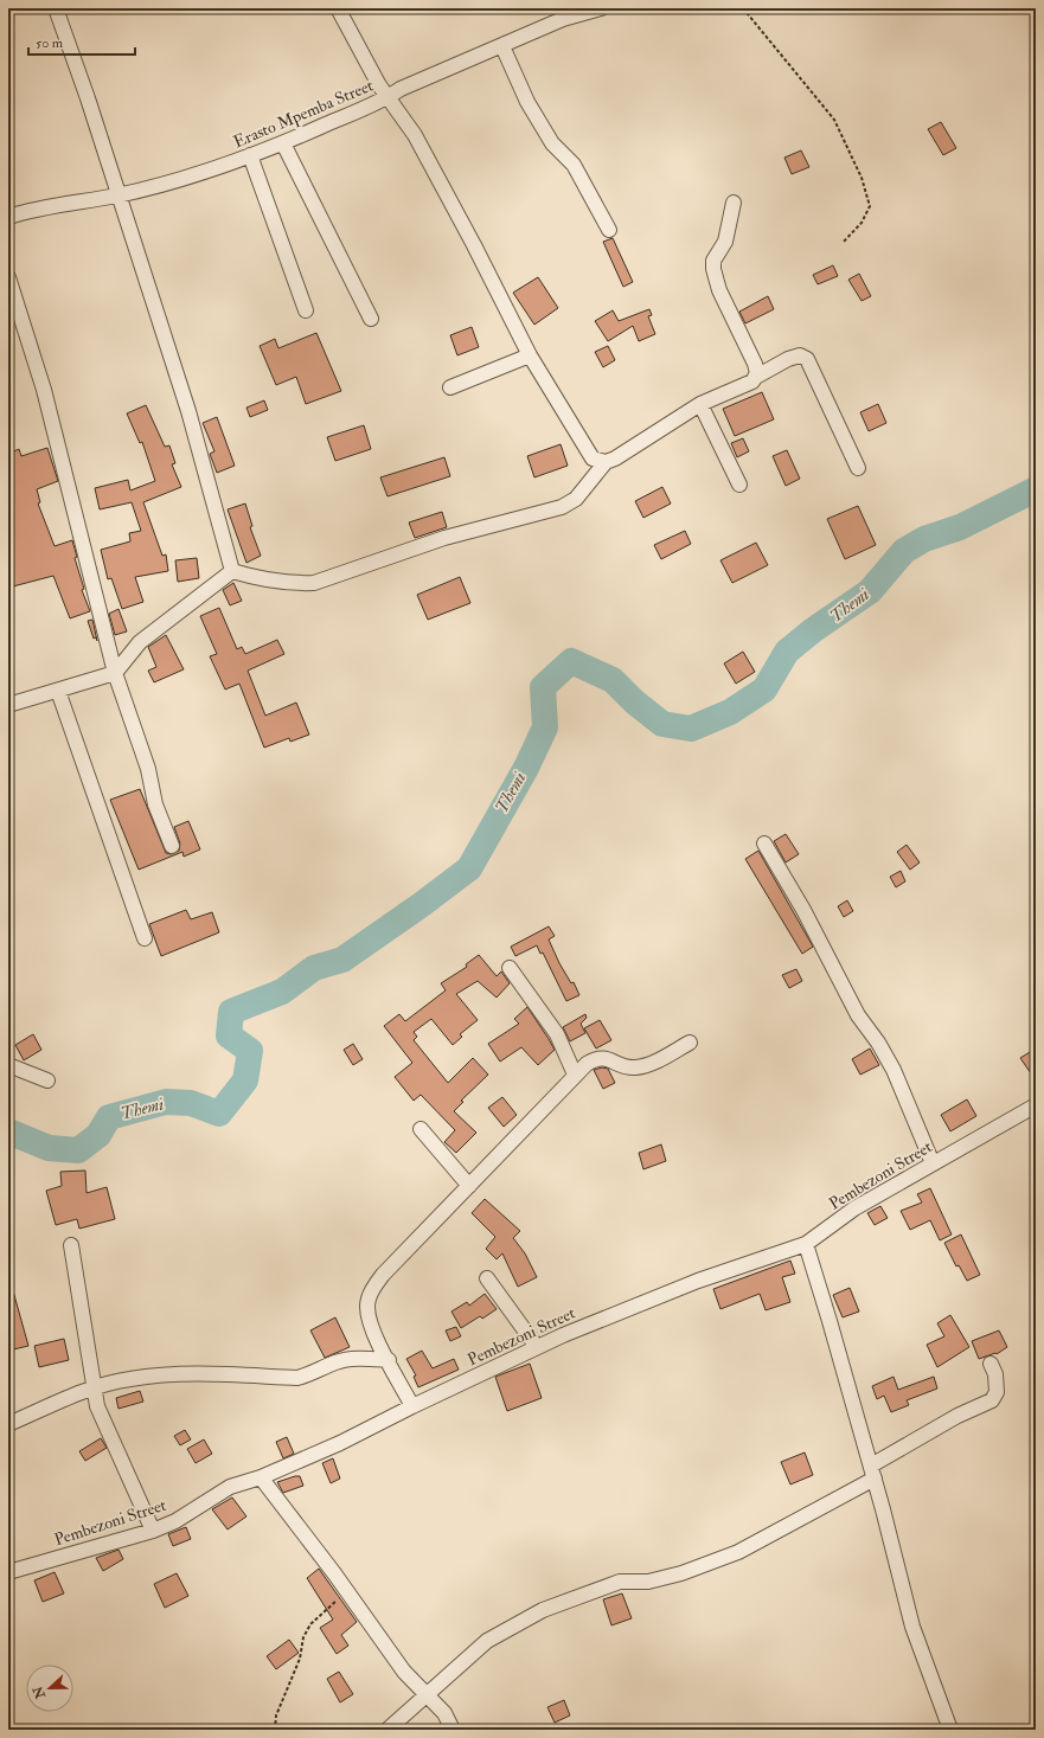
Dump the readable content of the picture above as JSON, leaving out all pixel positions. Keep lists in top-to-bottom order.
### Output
{
  "streets": {
    "street": ["Erasto Mpemba Street", "Pembezoni Street"]
  },
  "water": ["Themi"],
  "scale_bar": "50 m",
  "north": "left"
}
